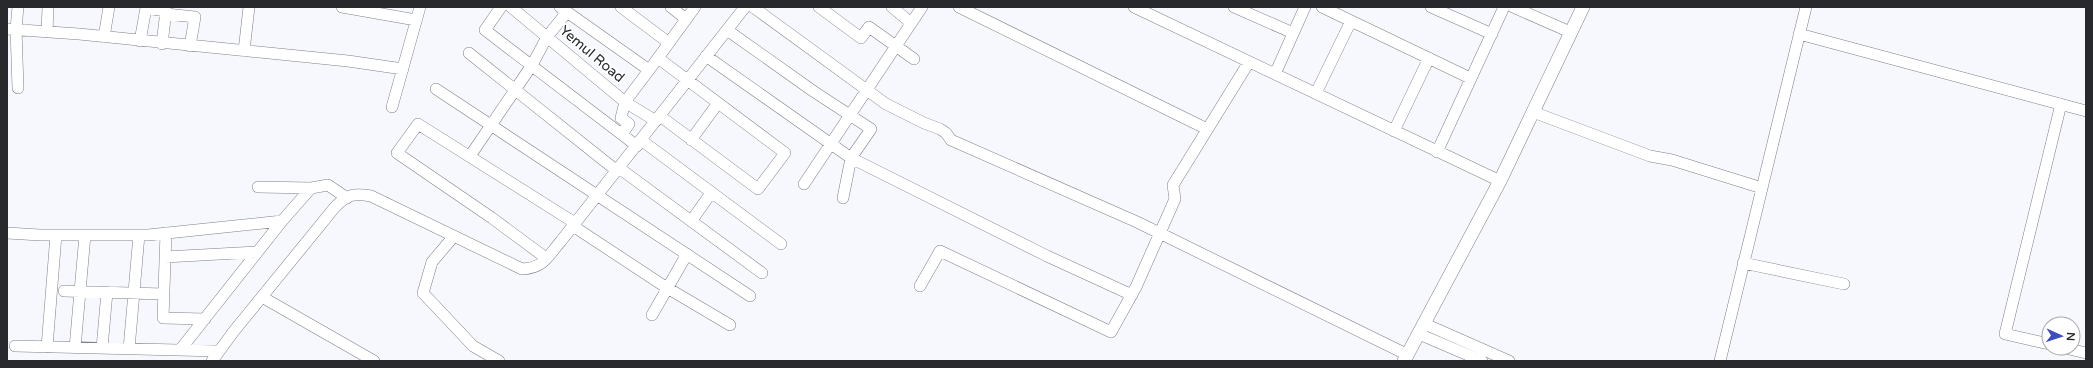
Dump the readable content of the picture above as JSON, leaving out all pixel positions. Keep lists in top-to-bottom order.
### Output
{
  "streets": {
    "street": ["Yemul Road"]
  },
  "north": "right"
}
